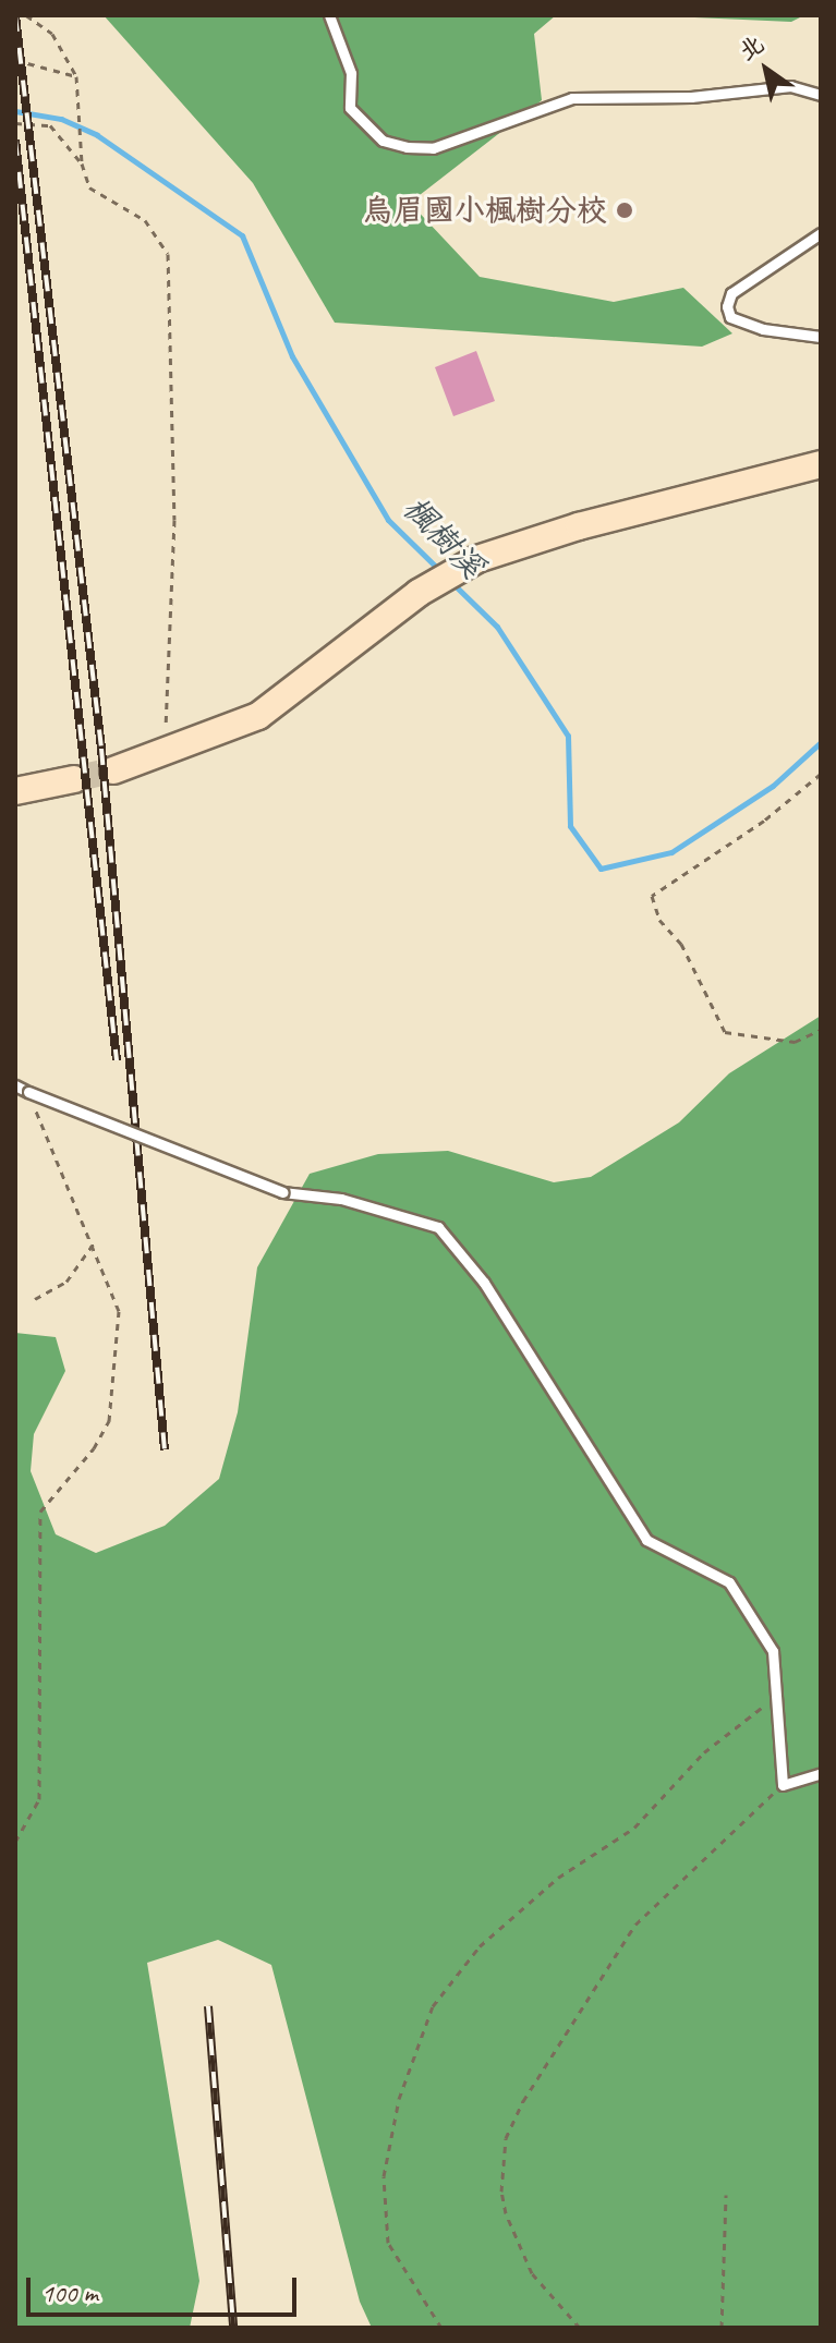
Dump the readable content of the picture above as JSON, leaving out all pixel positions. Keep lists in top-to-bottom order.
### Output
{
  "water": ["楓樹溪"],
  "places": ["烏眉國小楓樹分校"],
  "scale_bar": "100 m",
  "north": "top left"
}
